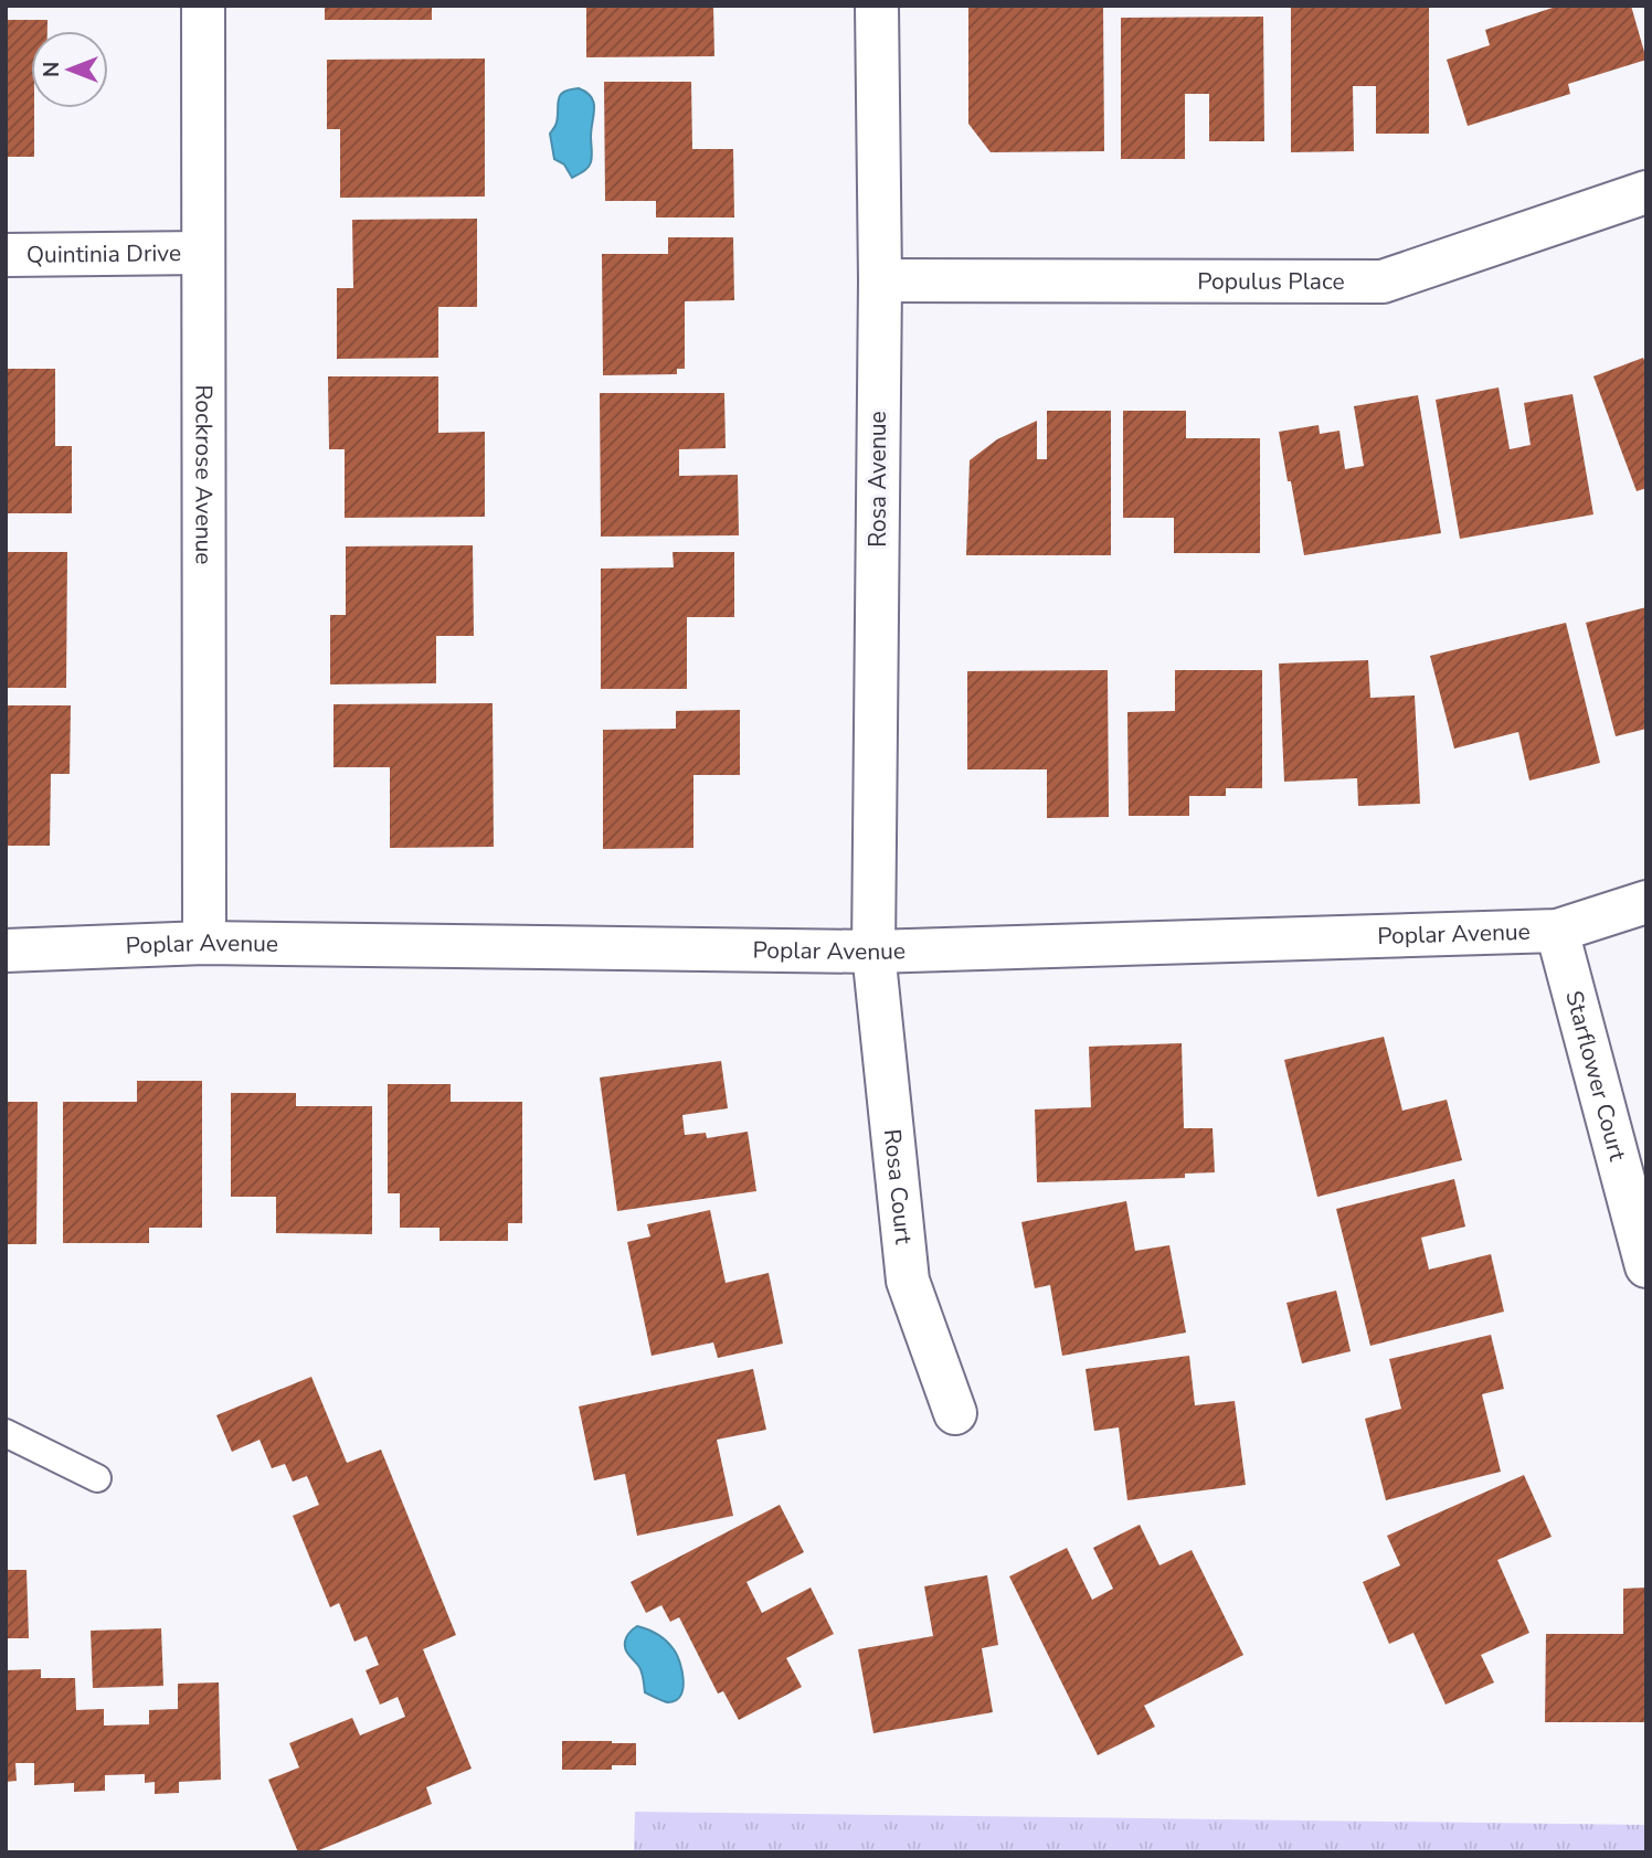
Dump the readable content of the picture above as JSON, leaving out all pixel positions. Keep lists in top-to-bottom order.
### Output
{
  "streets": {
    "street": [
      "Quintinia Drive",
      "Populus Place",
      "Rockrose Avenue",
      "Rosa Avenue",
      "Poplar Avenue",
      "Starflower Court",
      "Rosa Court"
    ]
  },
  "crossings": [
    ["Quintinia Drive", "Rockrose Avenue"],
    ["Populus Place", "Rosa Avenue"],
    ["Rockrose Avenue", "Poplar Avenue"],
    ["Rosa Avenue", "Poplar Avenue"],
    ["Rosa Avenue", "Rosa Court"],
    ["Poplar Avenue", "Starflower Court"],
    ["Poplar Avenue", "Rosa Court"]
  ],
  "north": "left"
}
